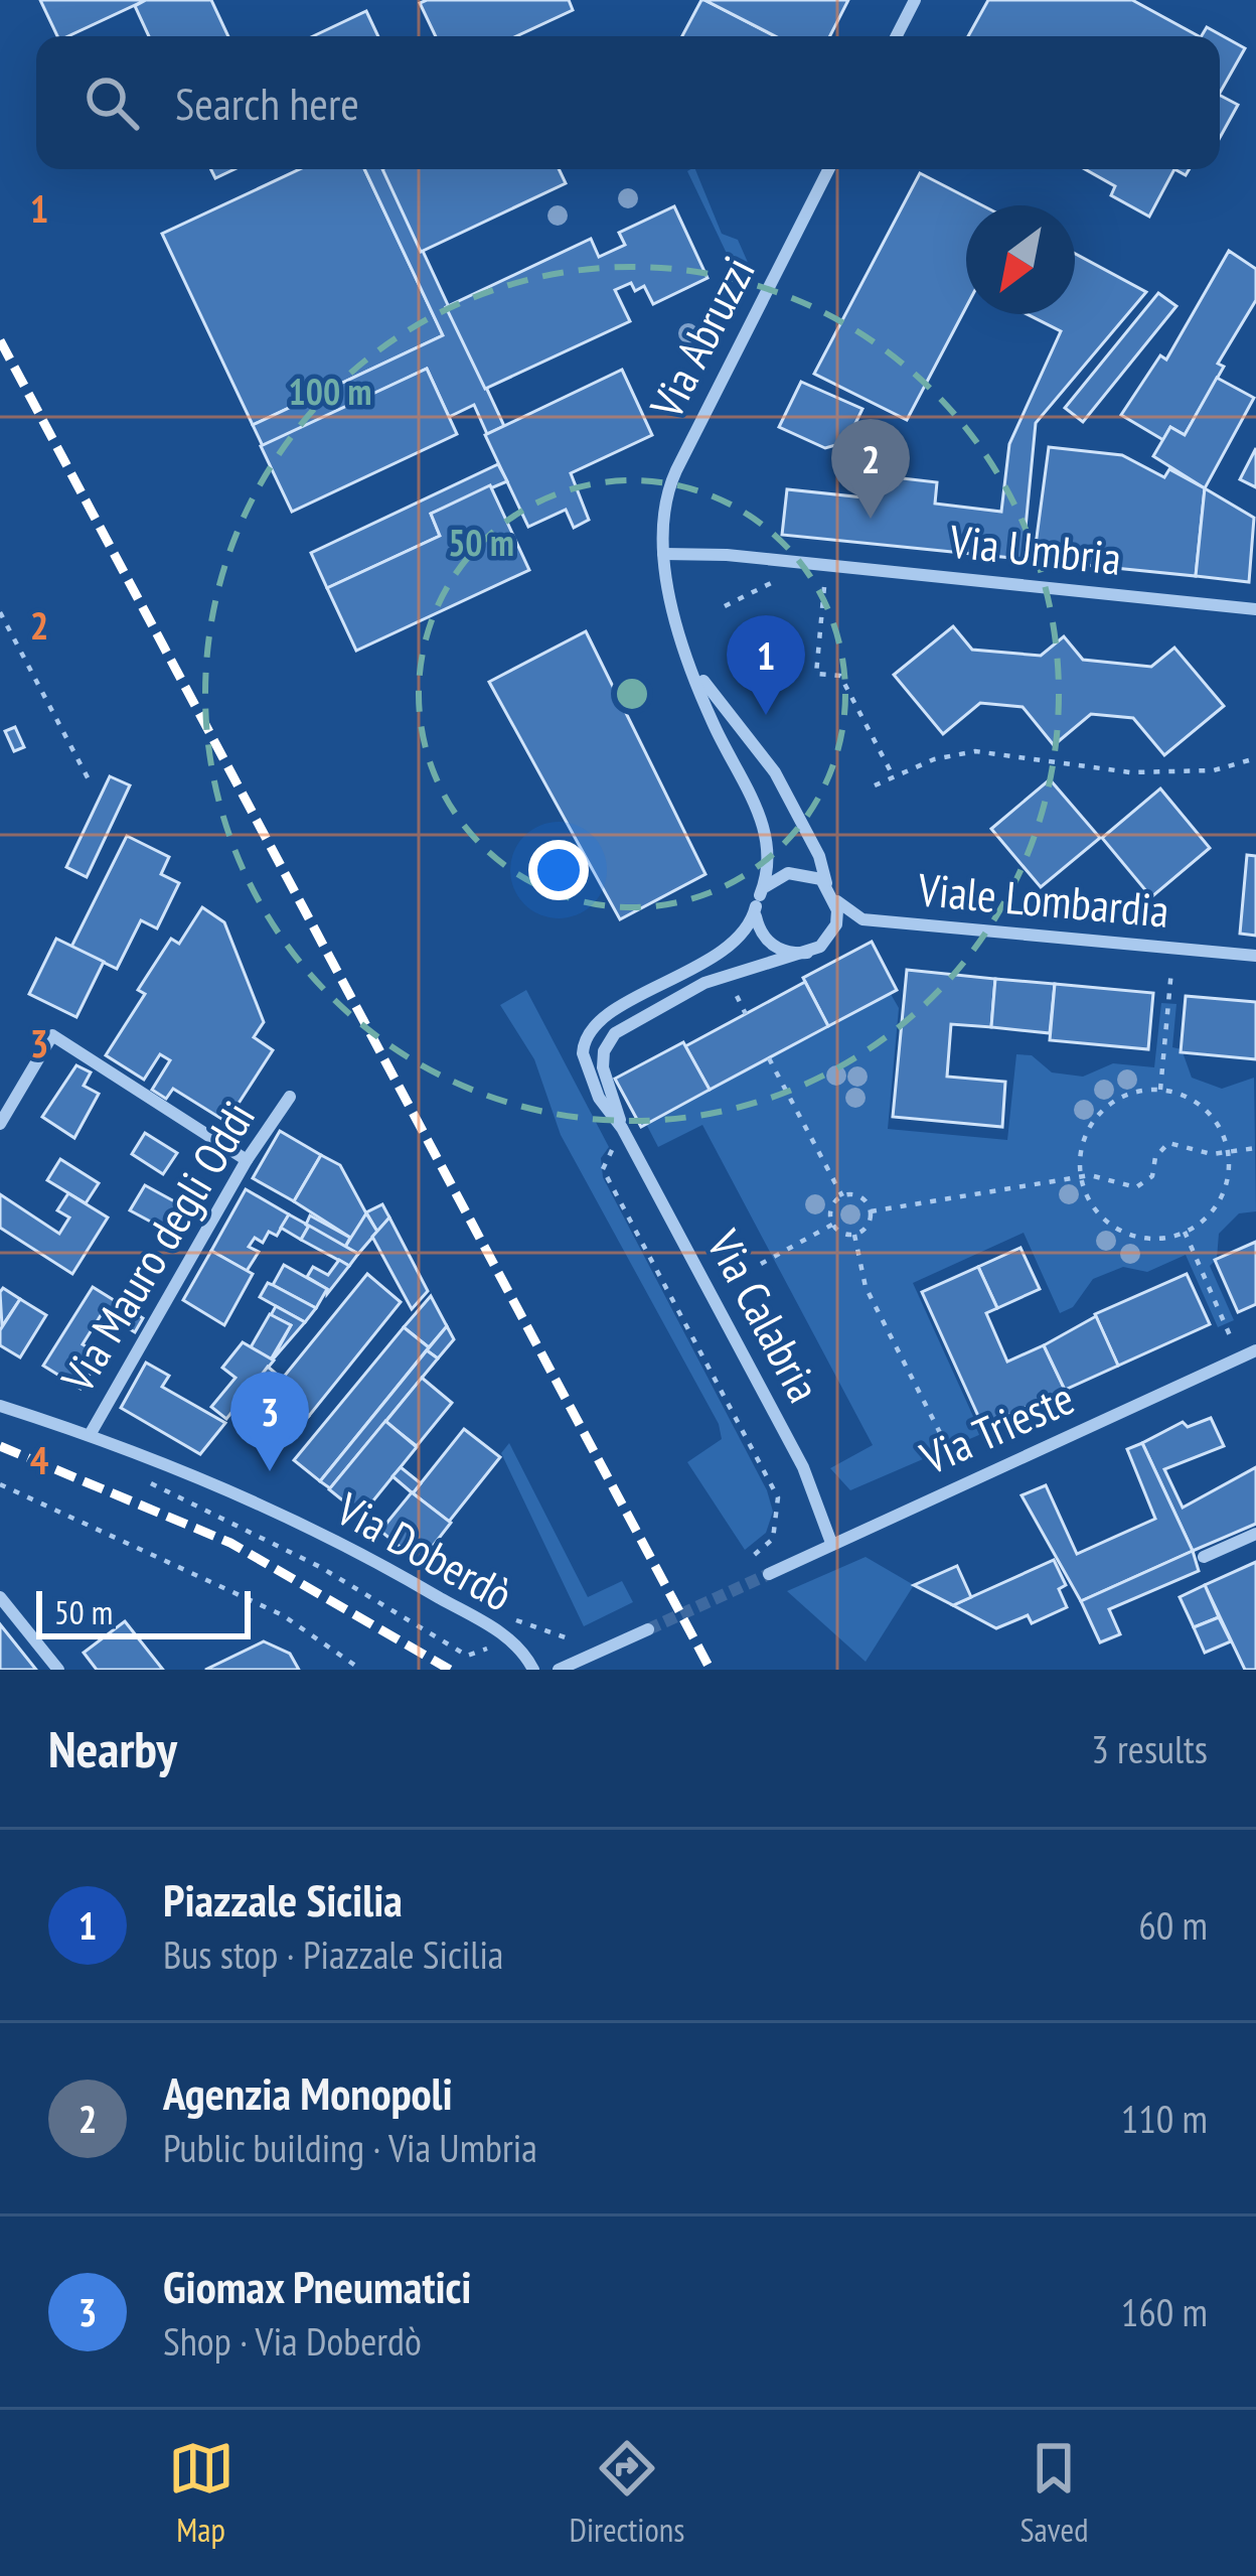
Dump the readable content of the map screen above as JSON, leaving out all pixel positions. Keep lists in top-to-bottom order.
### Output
{
  "streets": {
    "street": [
      "Via Abruzzi",
      "Via Umbria",
      "Viale Lombardia",
      "Via Mauro degli Oddi",
      "Via Calabria",
      "Via Trieste",
      "Via Doberdò"
    ]
  },
  "crossings": [
    ["Via Abruzzi", "Via Umbria"],
    ["Viale Lombardia", "Via Calabria"],
    ["Via Mauro degli Oddi", "Via Doberdò"],
    ["Via Calabria", "Via Trieste"]
  ],
  "scale_bar": "50 m",
  "north": "bottom left",
  "page": {
    "search": "Search here",
    "pins": ["2", "1", "3"],
    "scale": "50 m",
    "heading": ["Nearby", "3 results"],
    "list": [
      {
        "mark": "1",
        "name": "Piazzale Sicilia",
        "note": "Bus stop · Piazzale Sicilia",
        "value": "60 m"
      },
      {
        "mark": "2",
        "name": "Agenzia Monopoli",
        "note": "Public building · Via Umbria",
        "value": "110 m"
      },
      {
        "mark": "3",
        "name": "Giomax Pneumatici",
        "note": "Shop · Via Doberdò",
        "value": "160 m"
      }
    ],
    "nav": ["Map", "Directions", "Saved"]
  },
  "grid": {
    "rows": [
      "1",
      "2",
      "3",
      "4"
    ]
  },
  "rings": ["100 m", "50 m"]
}
